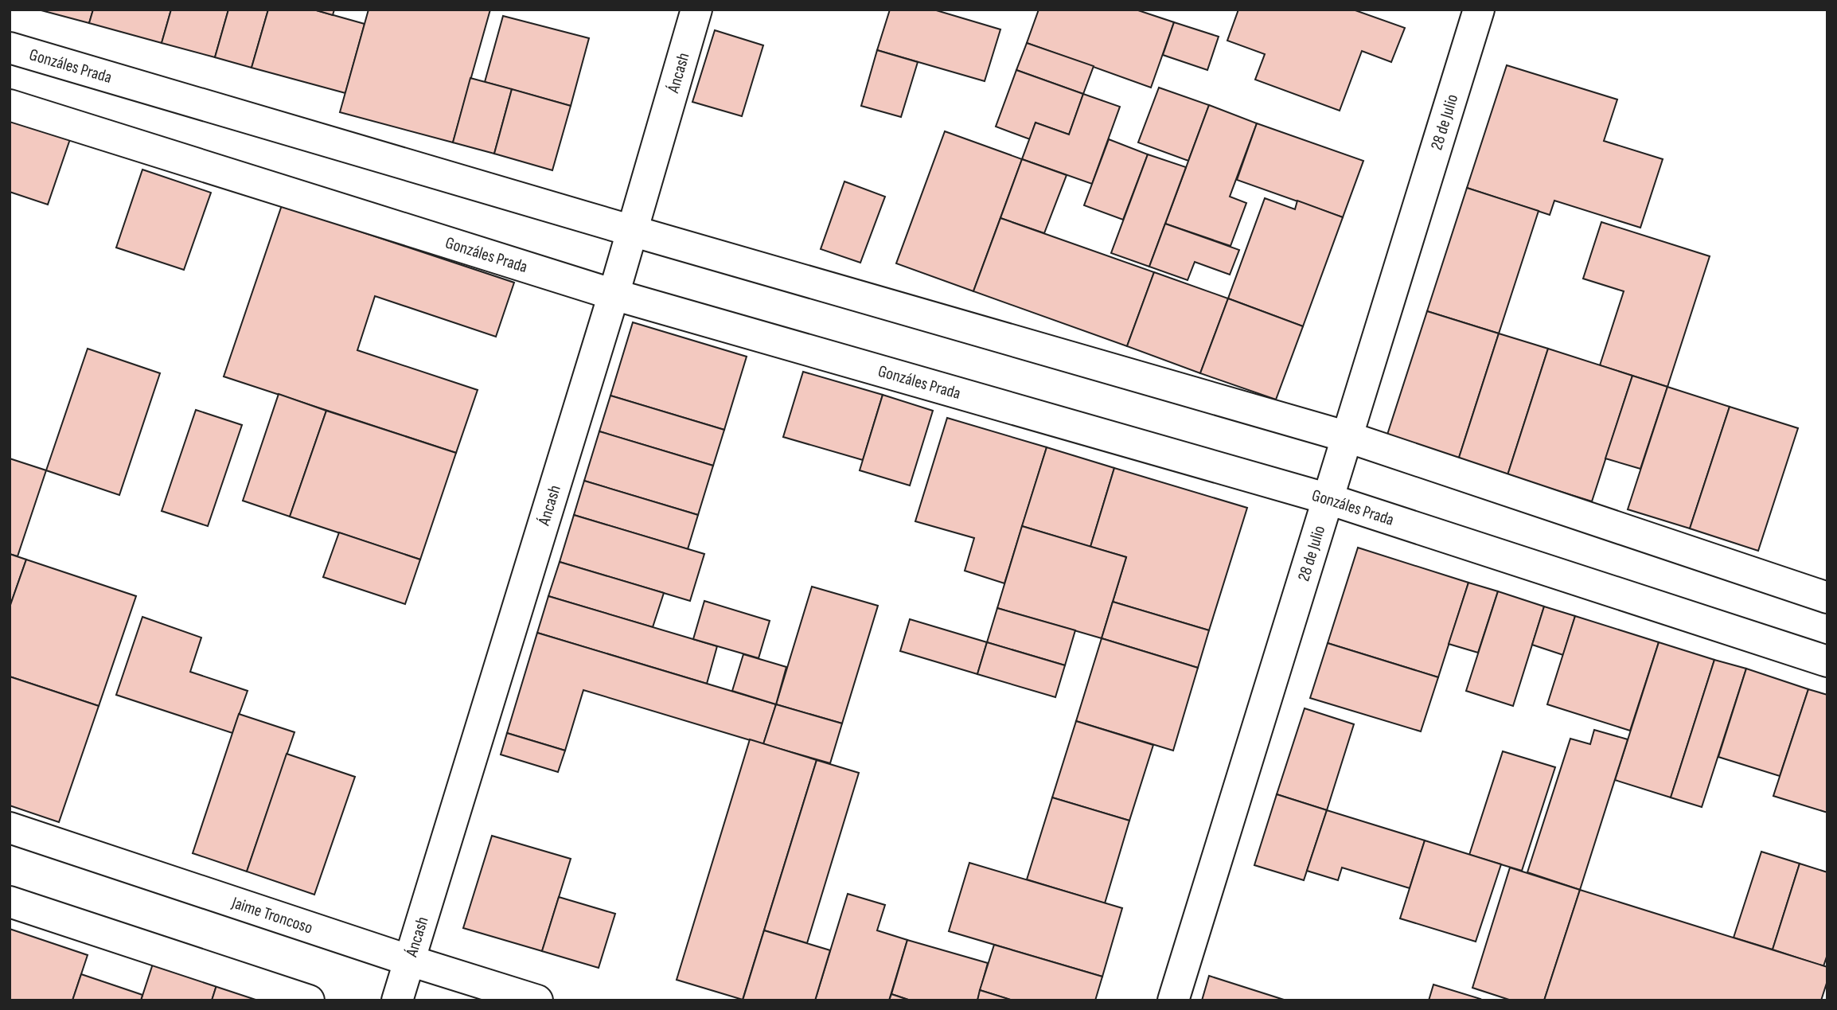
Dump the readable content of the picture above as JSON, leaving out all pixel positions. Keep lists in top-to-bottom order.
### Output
{
  "streets": {
    "street": [
      "Gonzáles Prada",
      "Áncash",
      "28 de Julio",
      "Jaime Troncoso"
    ]
  },
  "crossings": [
    ["Gonzáles Prada", "Áncash"],
    ["Gonzáles Prada", "28 de Julio"],
    ["Áncash", "Jaime Troncoso"]
  ]
}
